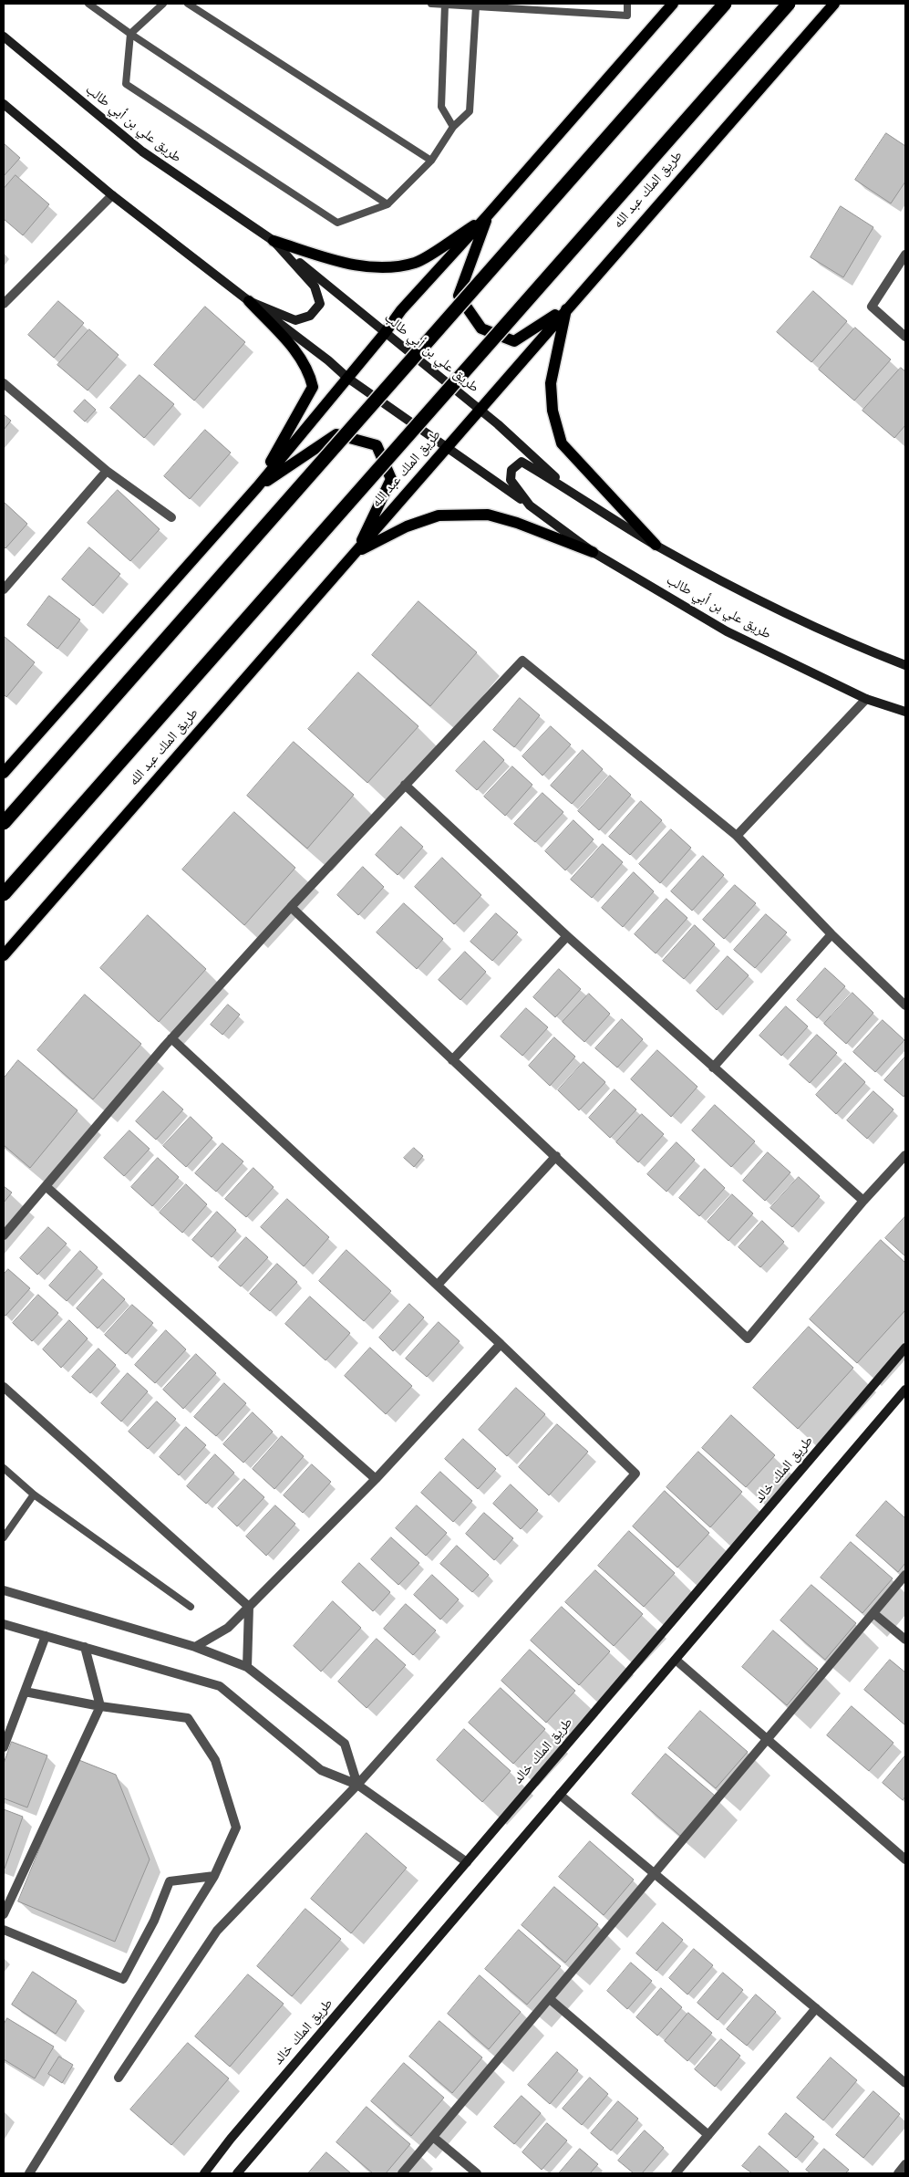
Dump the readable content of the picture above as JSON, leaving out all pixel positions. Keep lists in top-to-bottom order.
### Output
{
  "streets": {
    "highway": ["طريق الملك عبد الله"],
    "main road": ["طريق علي بن أبي طالب", "طريق الملك خالد"]
  },
  "crossings": [
    ["طريق علي بن أبي طالب", "طريق الملك عبد الله"]
  ]
}
